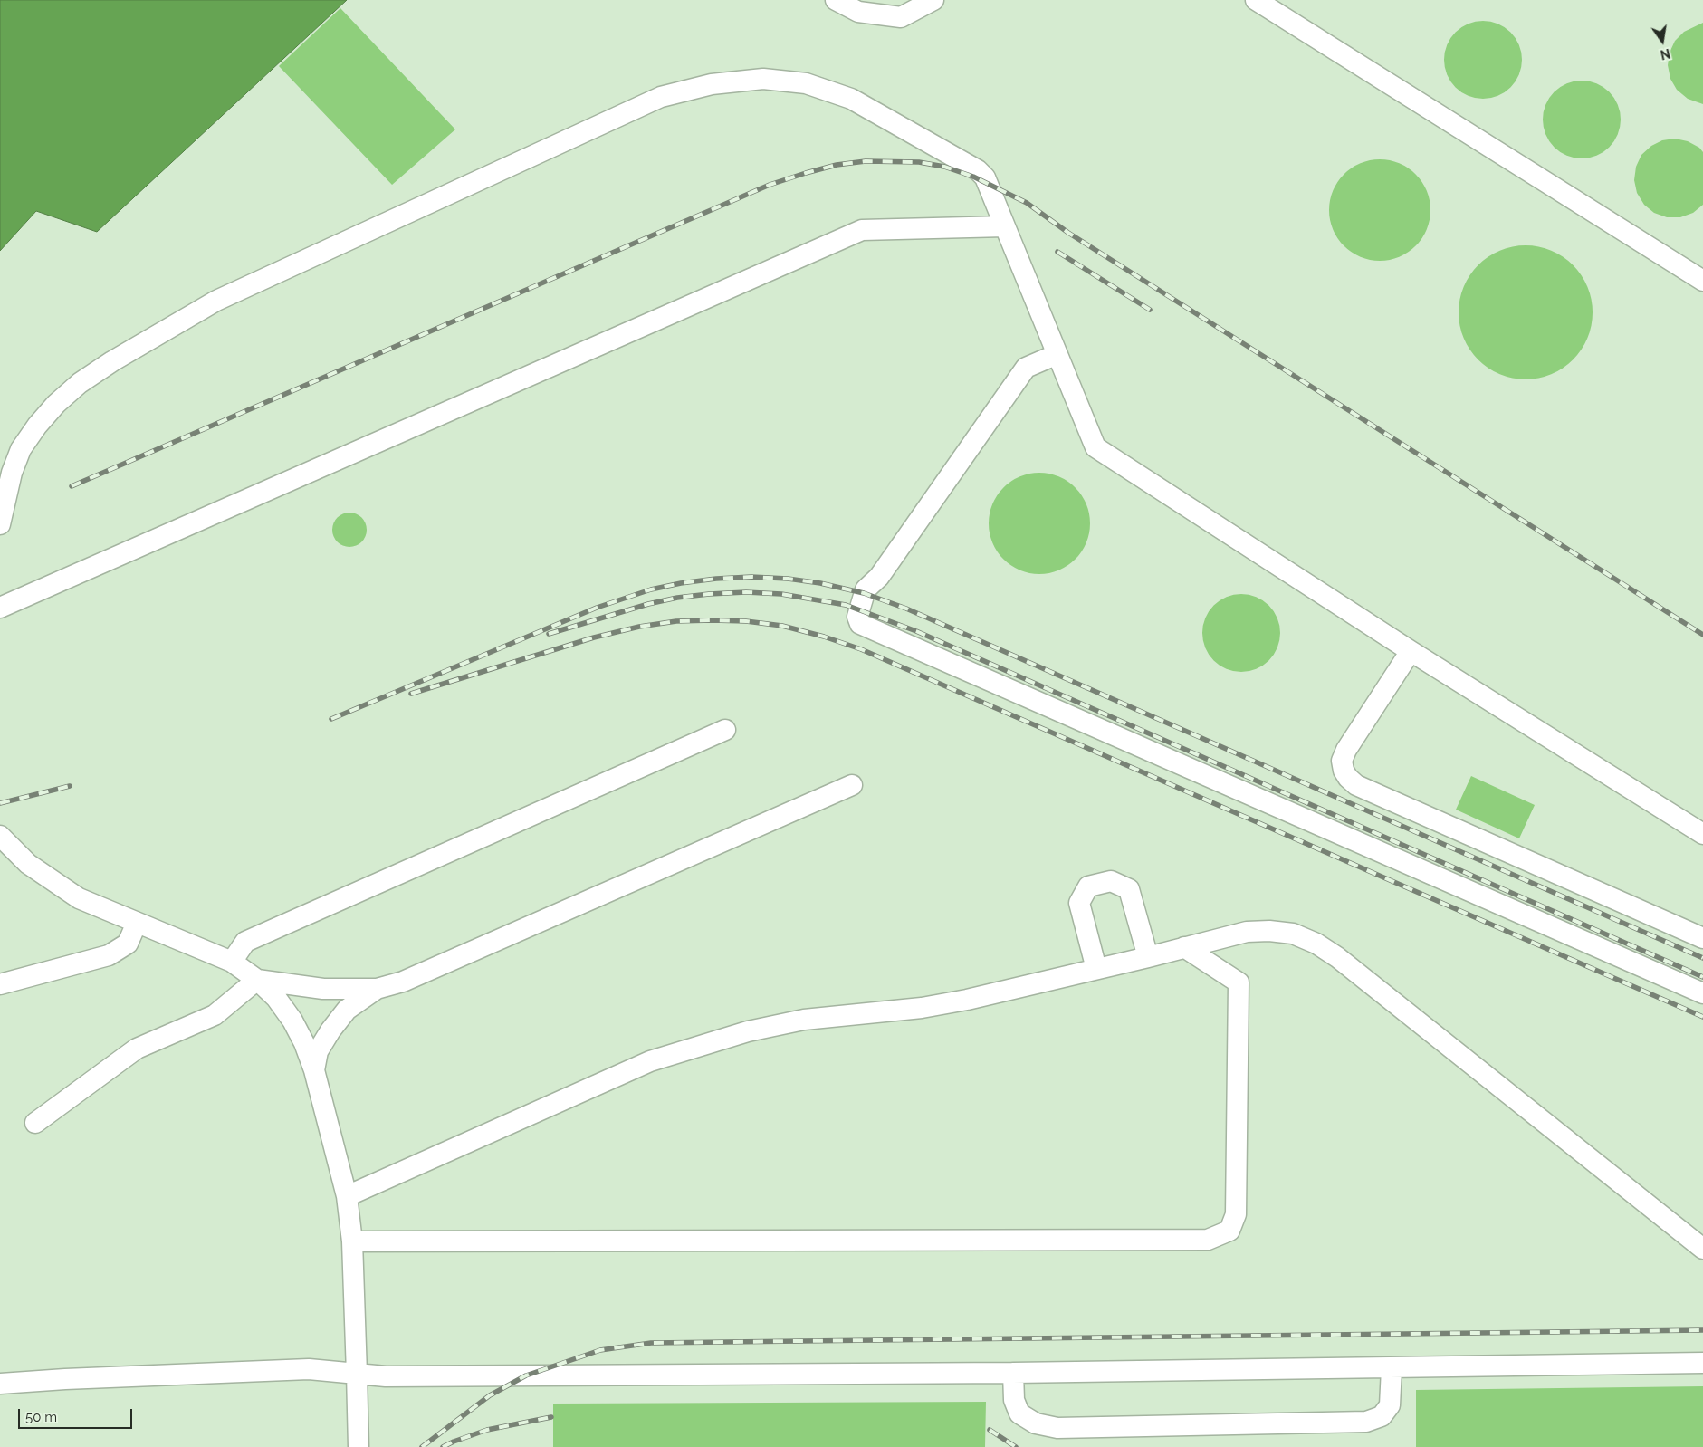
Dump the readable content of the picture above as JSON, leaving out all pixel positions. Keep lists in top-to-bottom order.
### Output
{
  "scale_bar": "50 m",
  "north": "bottom"
}
